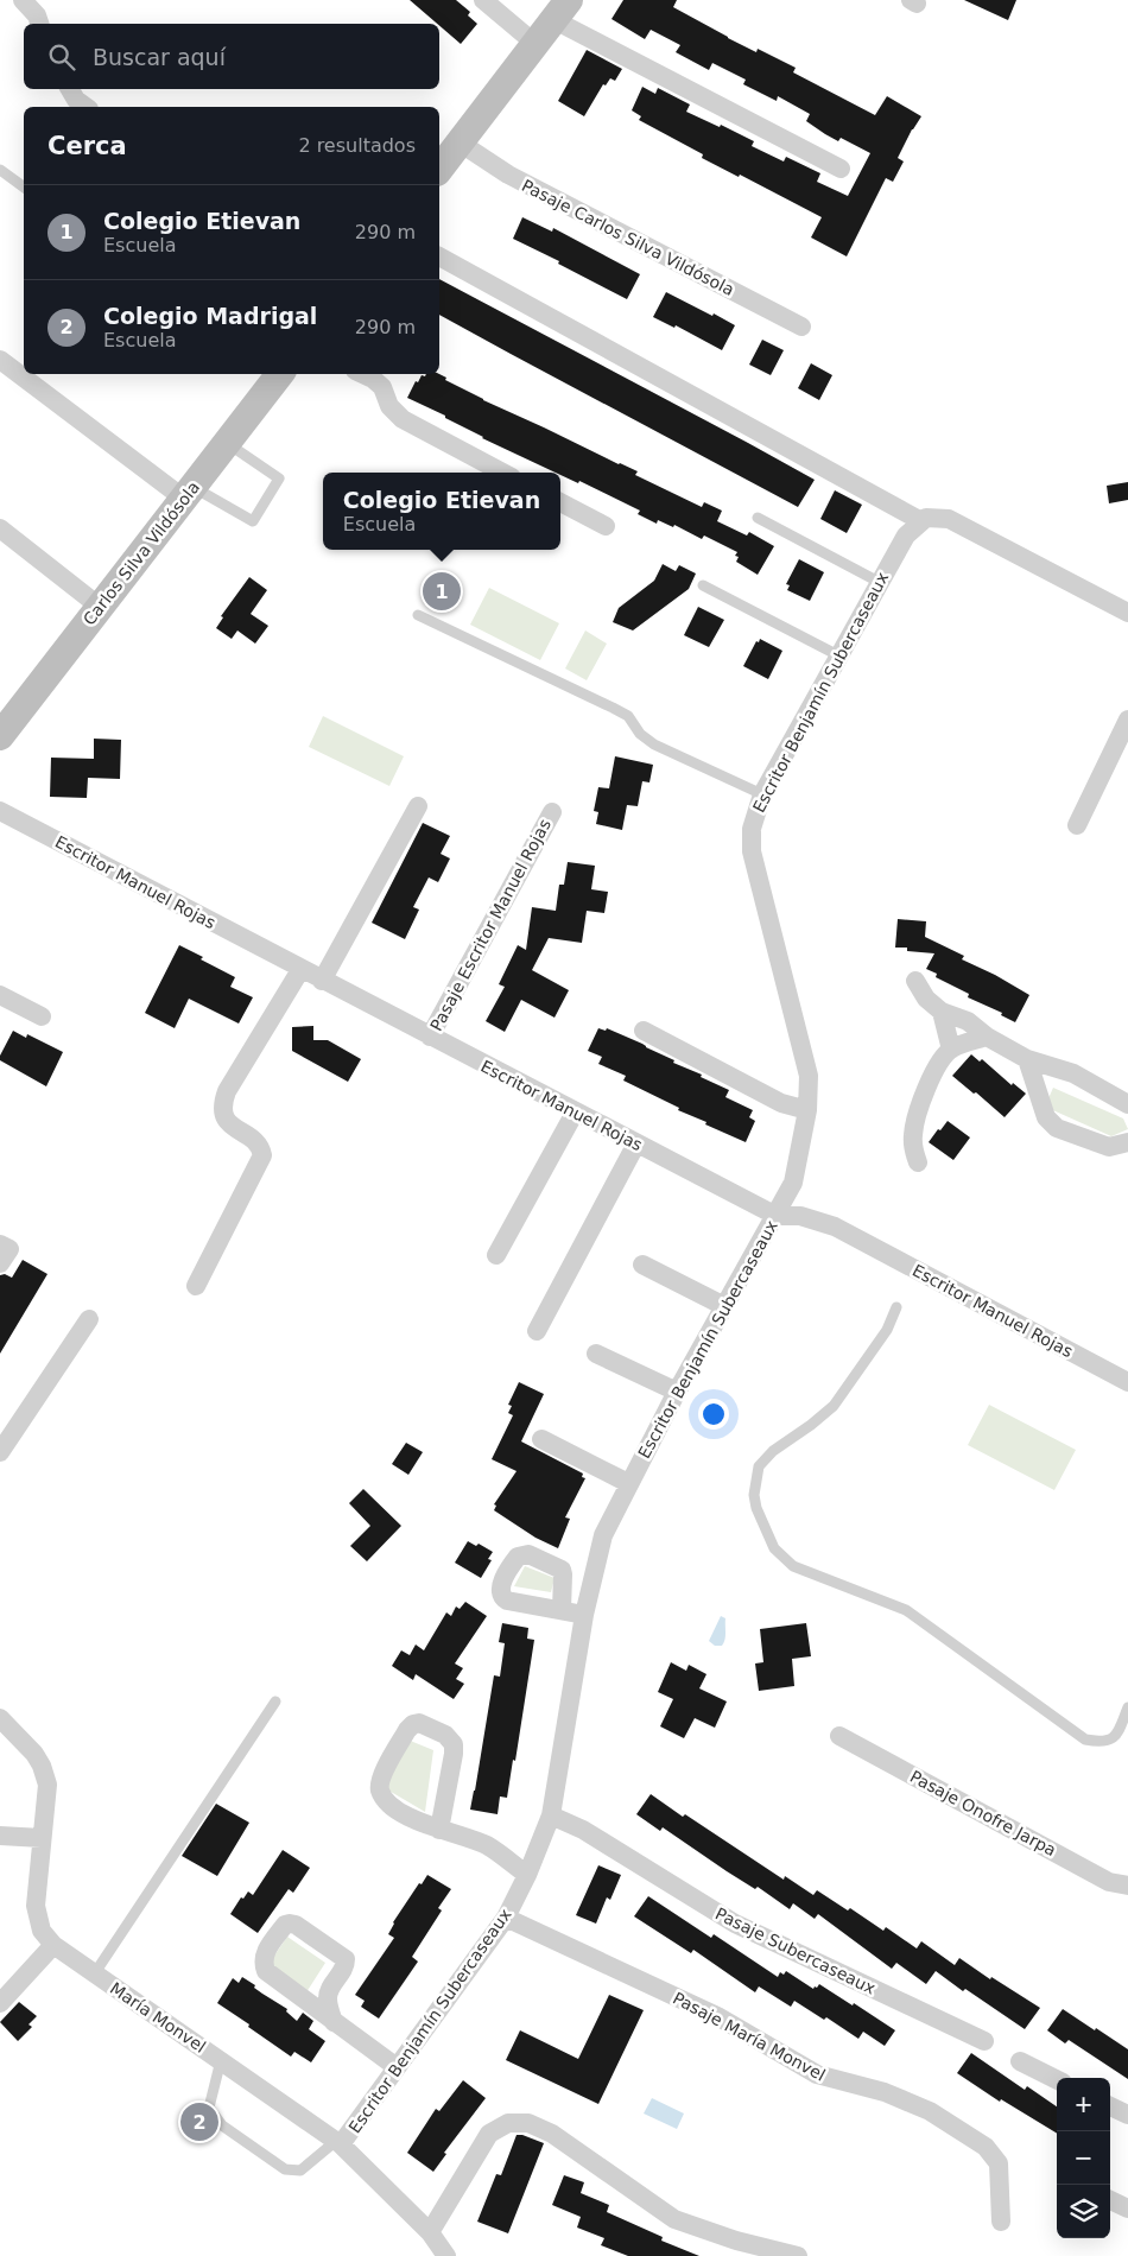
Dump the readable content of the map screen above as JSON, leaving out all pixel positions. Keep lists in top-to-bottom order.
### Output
{
  "streets": {
    "street": [
      "Pasaje Carlos Silva Vildósola",
      "Carlos Silva Vildósola",
      "Escritor Benjamín Subercaseaux",
      "Escritor Manuel Rojas",
      "Pasaje Escritor Manuel Rojas",
      "Pasaje Onofre Jarpa",
      "Pasaje Subercaseaux",
      "María Monvel",
      "Pasaje María Monvel"
    ]
  },
  "crossings": [
    ["Escritor Benjamín Subercaseaux", "Escritor Manuel Rojas"],
    ["Escritor Benjamín Subercaseaux", "Pasaje Subercaseaux"],
    ["Escritor Benjamín Subercaseaux", "María Monvel"],
    ["Escritor Benjamín Subercaseaux", "Pasaje María Monvel"],
    ["Escritor Manuel Rojas", "Pasaje Escritor Manuel Rojas"]
  ],
  "page": {
    "search": "Buscar aquí",
    "heading": ["Cerca", "2 resultados"],
    "list": [
      {
        "mark": "1",
        "name": "Colegio Etievan",
        "note": "Escuela",
        "value": "290 m"
      },
      {
        "mark": "2",
        "name": "Colegio Madrigal",
        "note": "Escuela",
        "value": "290 m"
      }
    ],
    "popup": ["Colegio Etievan", "Escuela"],
    "pins": ["1", "2"],
    "map_buttons": ["+", "−"]
  }
}
